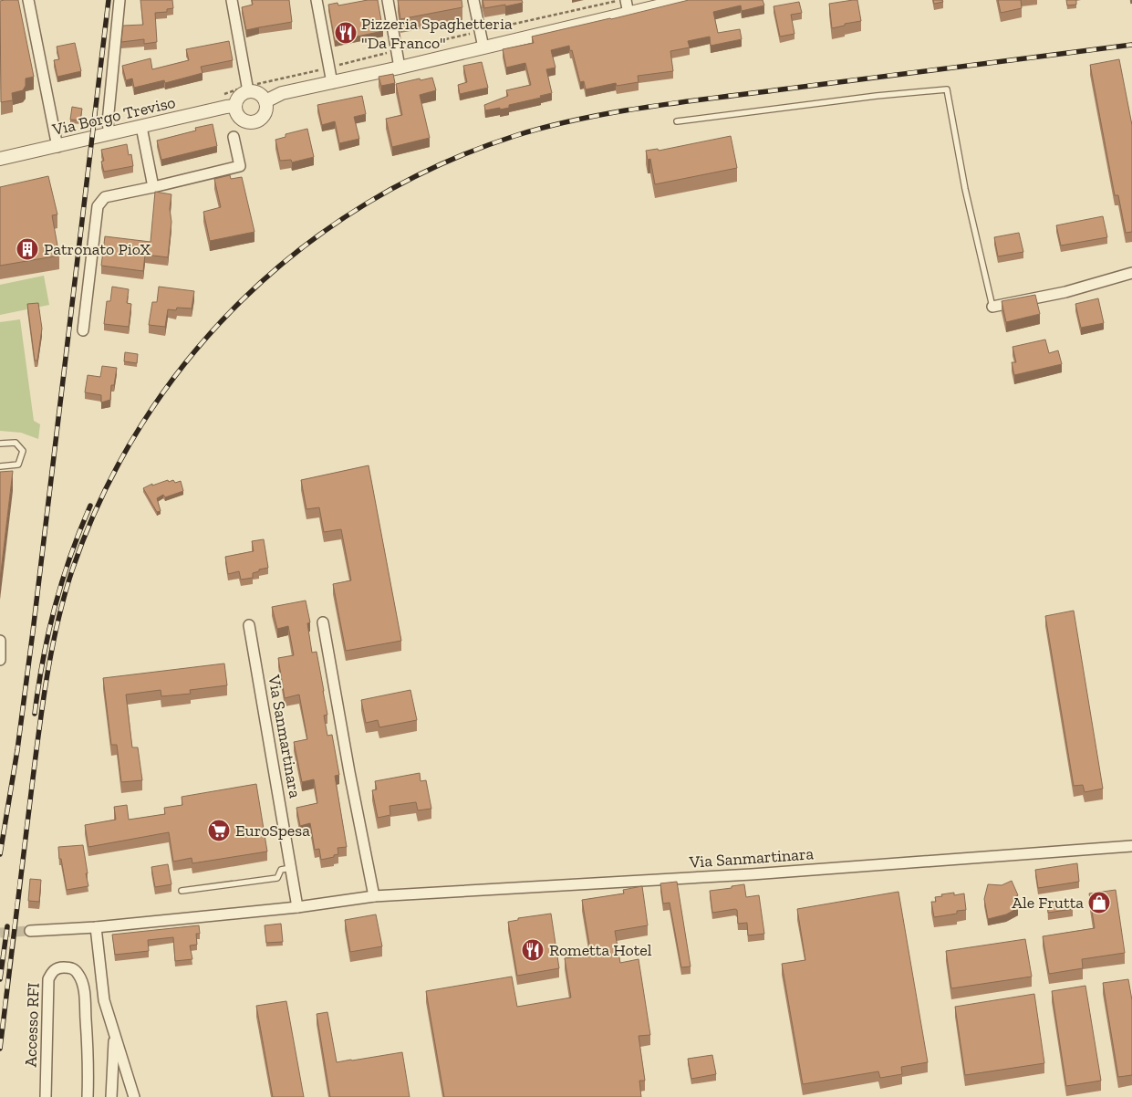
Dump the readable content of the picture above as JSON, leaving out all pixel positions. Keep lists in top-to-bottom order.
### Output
{
  "streets": {
    "street": ["Via Borgo Treviso", "Via Sanmartinara", "Accesso RFI"]
  },
  "places": {
    "restaurant": ["Pizzeria Spaghetteria \"Da Franco\"", "Rometta Hotel"],
    "building": ["Patronato PioX"],
    "supermarket": ["EuroSpesa"],
    "shop": ["Ale Frutta"]
  }
}
